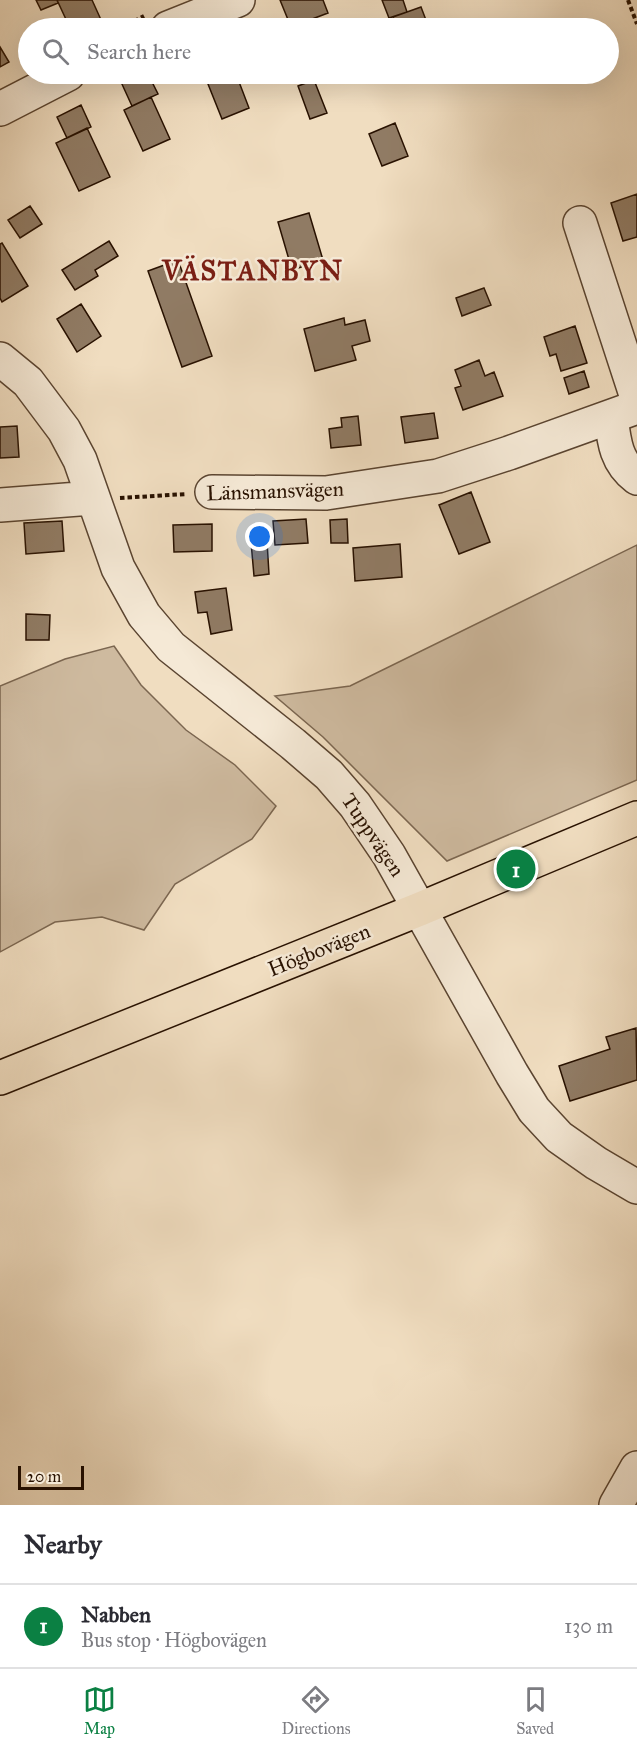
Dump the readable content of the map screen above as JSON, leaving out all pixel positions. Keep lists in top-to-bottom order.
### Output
{
  "streets": {
    "main road": ["Högbovägen"],
    "street": ["Länsmansvägen", "Tuppvägen"]
  },
  "crossings": [
    ["Länsmansvägen", "Tuppvägen"],
    ["Tuppvägen", "Högbovägen"]
  ],
  "districts": ["VÄSTANBYN"],
  "scale_bar": "20 m",
  "page": {
    "search": "Search here",
    "pins": "1",
    "scale": "20 m",
    "heading": "Nearby",
    "list": [
      {
        "mark": "1",
        "name": "Nabben",
        "note": "Bus stop · Högbovägen",
        "value": "130 m"
      }
    ],
    "nav": ["Map", "Directions", "Saved"]
  }
}
